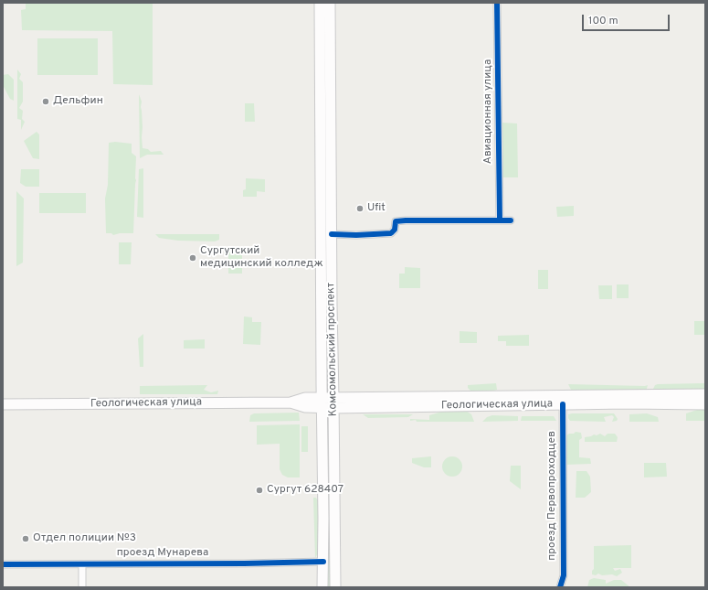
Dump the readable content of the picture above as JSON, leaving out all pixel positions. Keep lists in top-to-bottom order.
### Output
{
  "streets": {
    "main road": ["Комсомольский проспект", "Геологическая улица"],
    "street": ["Авиационная улица", "проезд Первопроходцев", "проезд Мунарева"]
  },
  "crossings": [
    ["Комсомольский проспект", "Геологическая улица"],
    ["Комсомольский проспект", "проезд Мунарева"],
    ["Геологическая улица", "проезд Первопроходцев"]
  ],
  "places": [
    "Дельфин",
    "Ufit",
    "Сургутский медицинский колледж",
    "Сургут 628407",
    "Отдел полиции №3"
  ],
  "scale_bar": "100 m"
}
